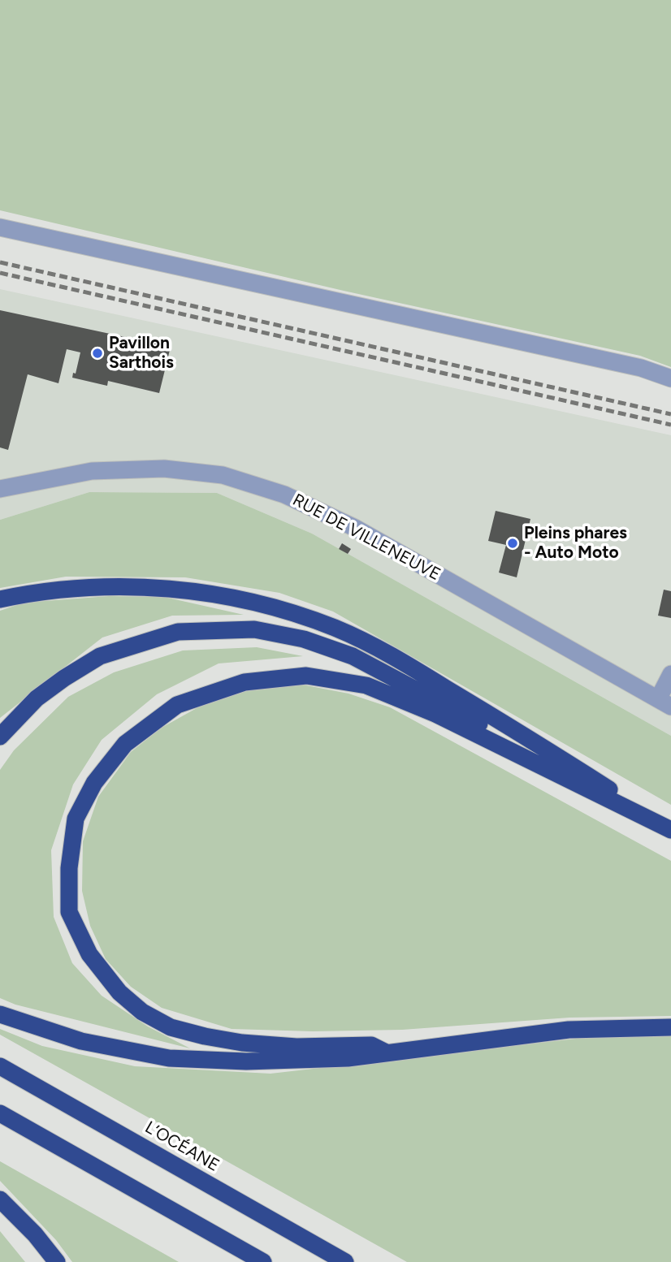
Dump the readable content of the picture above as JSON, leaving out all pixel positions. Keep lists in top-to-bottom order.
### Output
{
  "streets": {
    "highway": ["L’OCÉANE"],
    "street": ["RUE DE VILLENEUVE"]
  },
  "places": ["Pavillon Sarthois", "Pleins phares - Auto Moto"]
}
